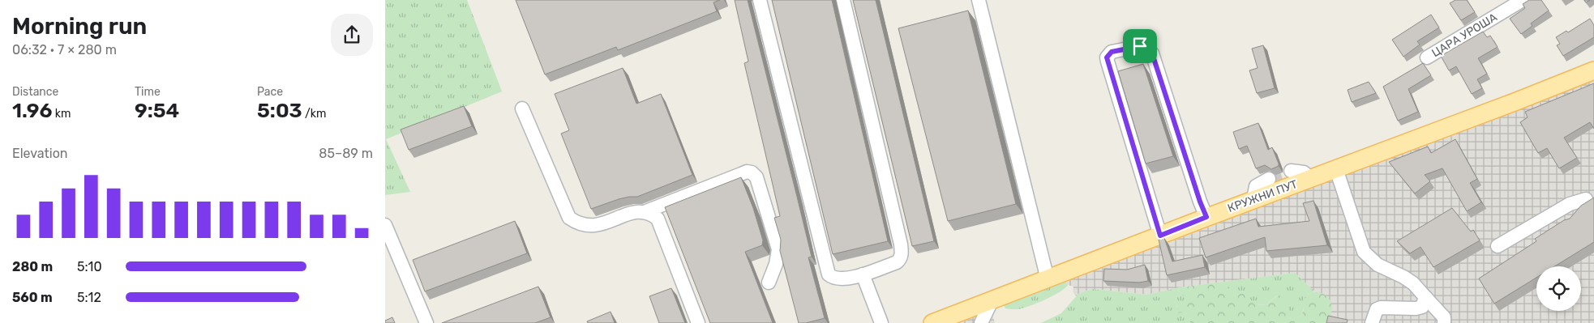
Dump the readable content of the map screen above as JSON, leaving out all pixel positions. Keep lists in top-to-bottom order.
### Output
{
  "streets": {
    "main road": ["КРУЖНИ ПУТ"],
    "street": ["ЦАРА УРОША"]
  },
  "page": {
    "heading": ["Morning run", "06:32 · 7 × 280 m"],
    "stats": [
      ["Distance", "1.96 km"],
      ["Time", "9:54"],
      ["Pace", "5:03 /km"]
    ],
    "chart": ["Elevation", "85–89 m"],
    "list": [
      {
        "name": "280 m",
        "note": "5:10"
      },
      {
        "name": "560 m",
        "note": "5:12"
      }
    ]
  }
}
